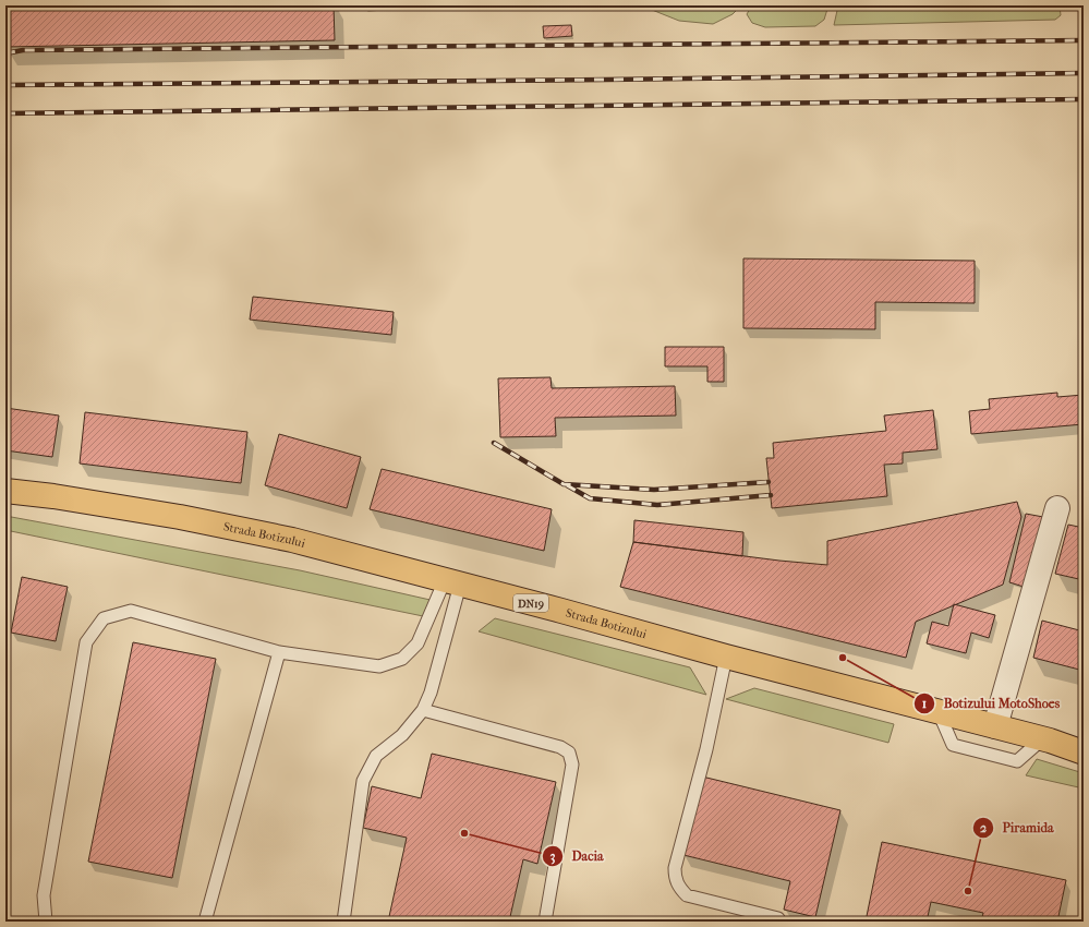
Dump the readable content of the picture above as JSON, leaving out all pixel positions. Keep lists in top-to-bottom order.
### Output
{
  "streets": {
    "main road": ["Strada Botizului", "DN19"]
  },
  "places": ["Botizului MotoShoes", "Dacia", "Piramida"]
}
